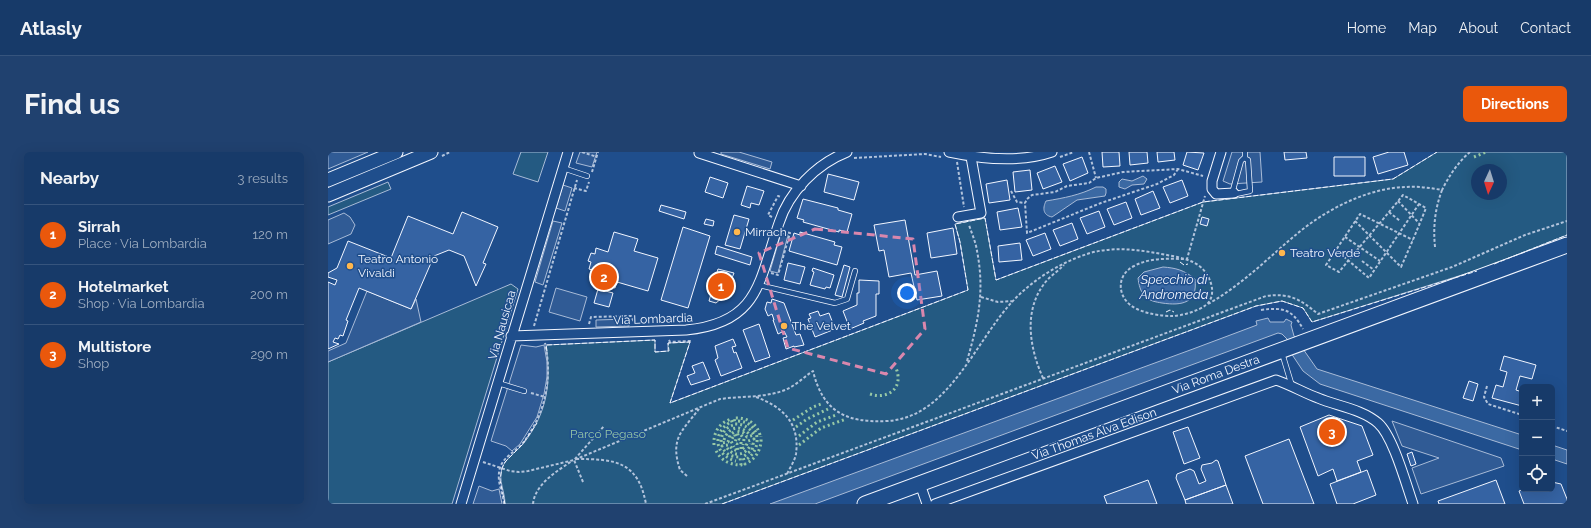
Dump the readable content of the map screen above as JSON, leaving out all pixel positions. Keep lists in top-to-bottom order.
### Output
{
  "streets": {
    "main road": ["Via Roma Destra"],
    "street": ["Via Lombardia", "Via Nausicaa", "Via Thomas Alva Edison"]
  },
  "crossings": [
    ["Via Lombardia", "Via Nausicaa"]
  ],
  "water": ["Specchio di Andromeda"],
  "parks": ["Parco Pegaso"],
  "places": [
    "Mirrach",
    "Teatro Verde",
    "Teatro Antonio Vivaldi",
    "The Velvet"
  ],
  "north": "bottom",
  "page": {
    "header": "Atlasly",
    "nav": [
      "Home",
      "Map",
      "About",
      "Contact"
    ],
    "buttons": "Directions",
    "title": "Find us",
    "heading": ["Nearby", "3 results"],
    "list": [
      {
        "mark": "1",
        "name": "Sirrah",
        "note": "Place · Via Lombardia",
        "value": "120 m"
      },
      {
        "mark": "2",
        "name": "Hotelmarket",
        "note": "Shop · Via Lombardia",
        "value": "200 m"
      },
      {
        "mark": "3",
        "name": "Multistore",
        "note": "Shop",
        "value": "290 m"
      }
    ],
    "pins": ["2", "1", "3"],
    "map_buttons": ["+", "−"]
  }
}
